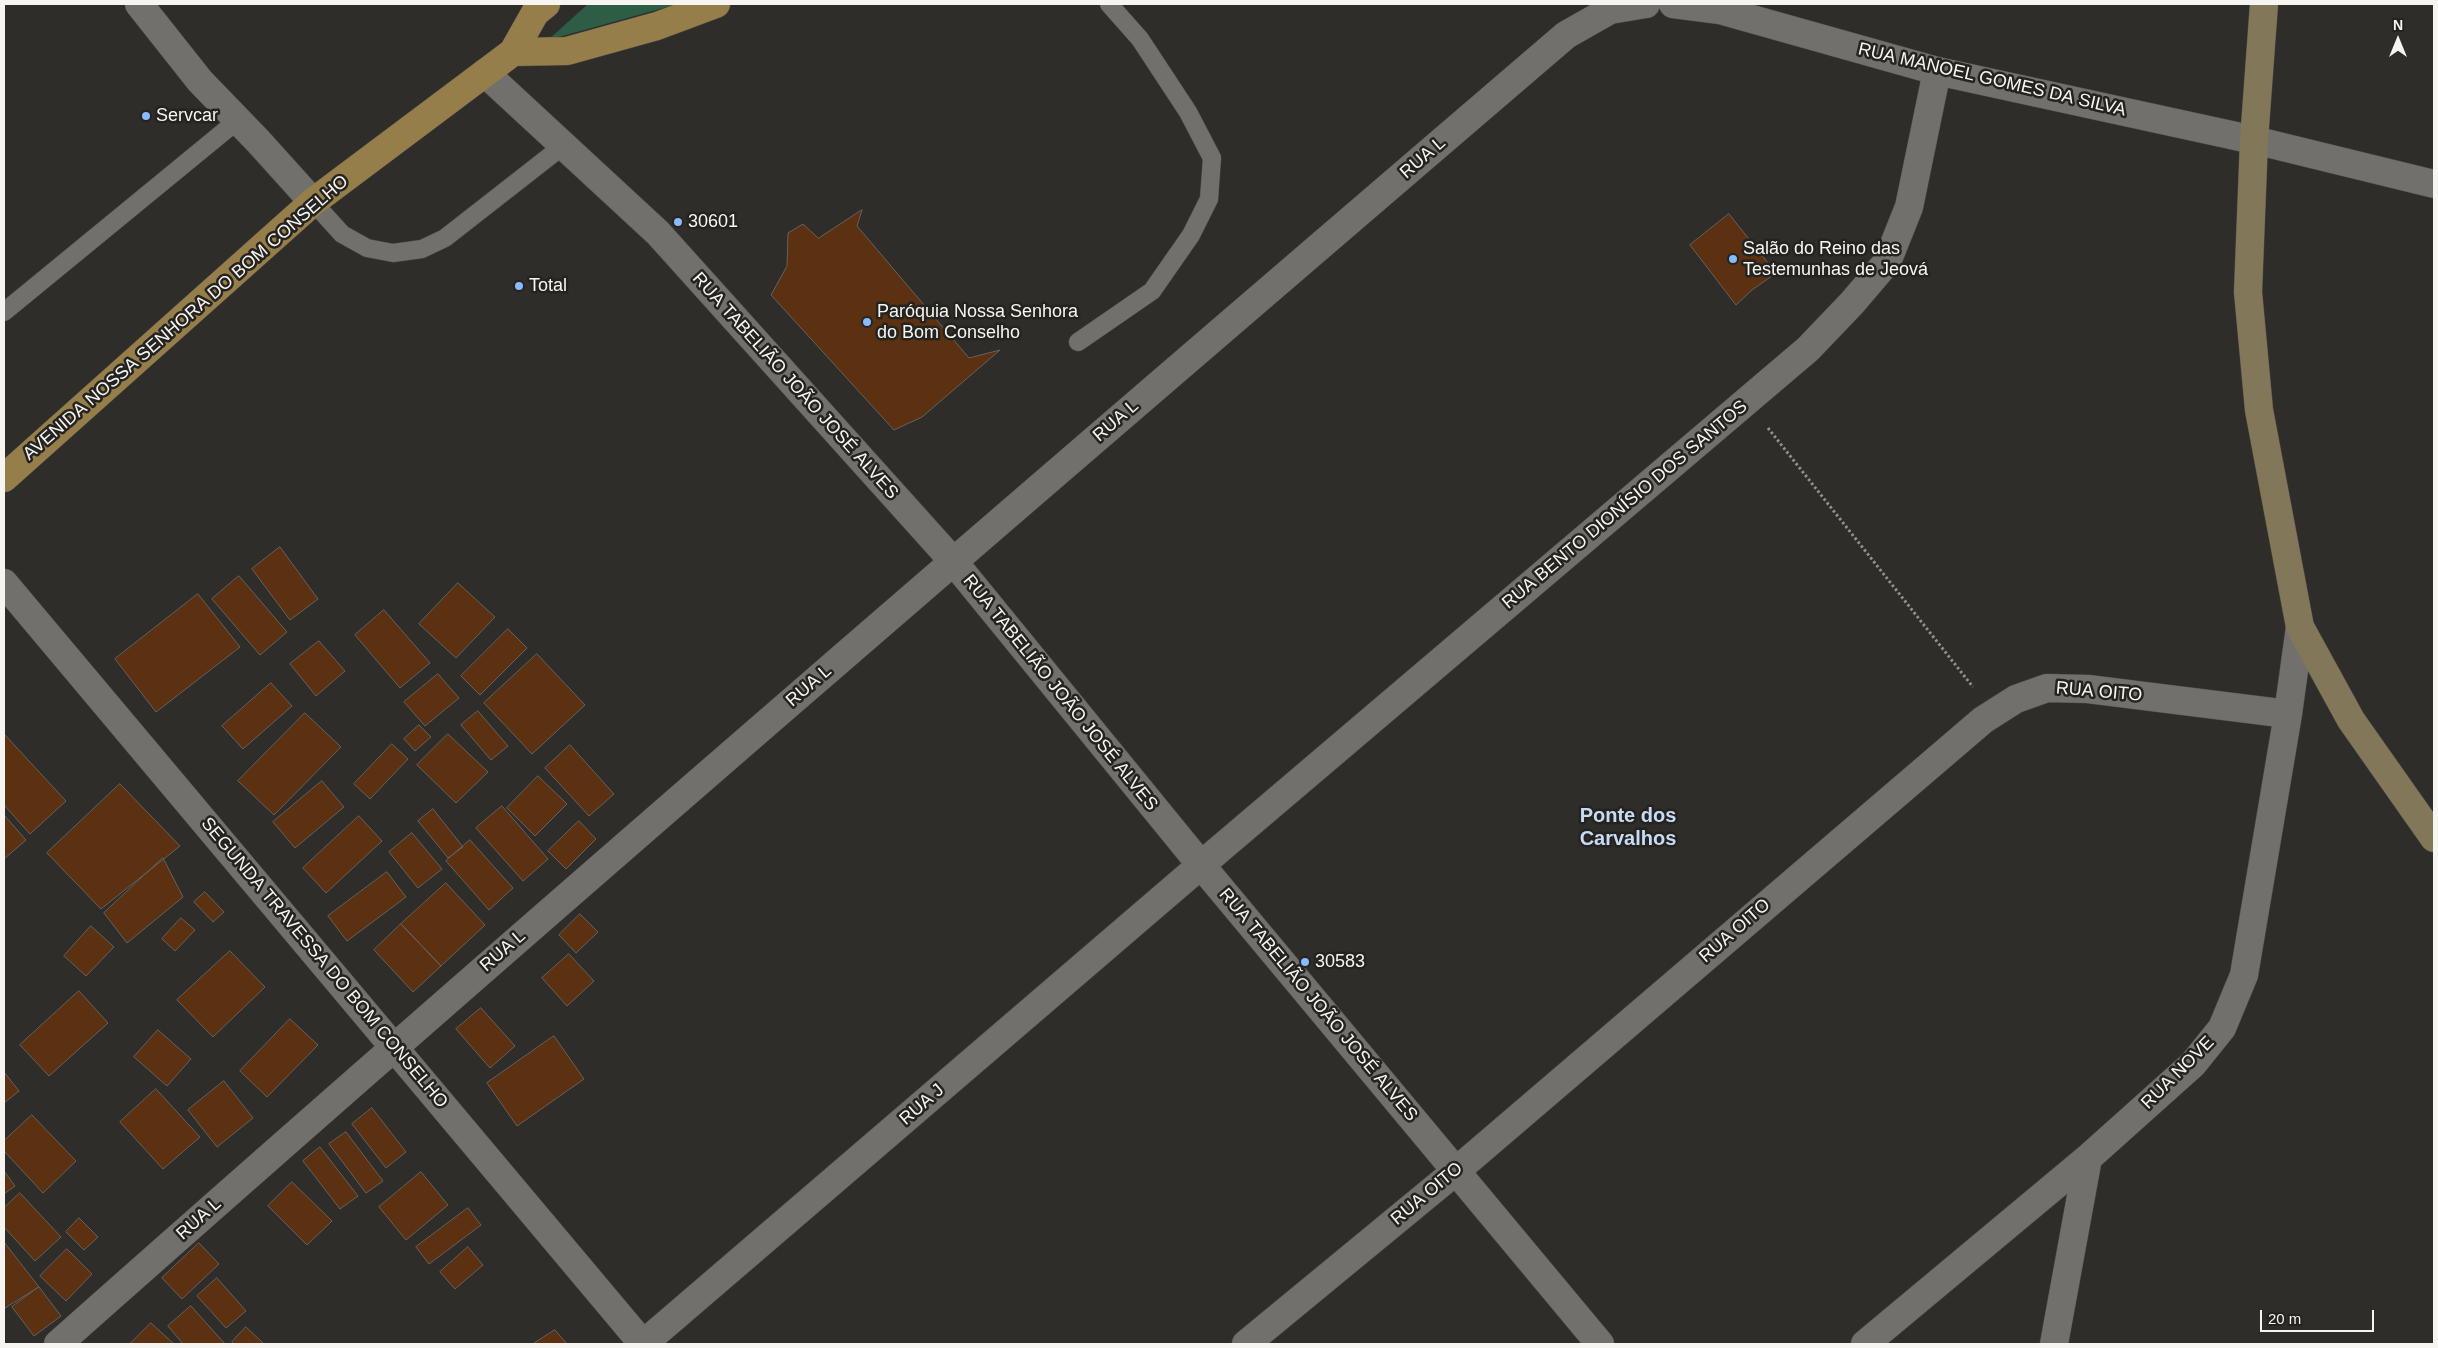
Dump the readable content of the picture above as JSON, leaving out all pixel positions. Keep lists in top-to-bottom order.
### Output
{
  "streets": {
    "main road": ["AVENIDA NOSSA SENHORA DO BOM CONSELHO"],
    "street": [
      "RUA MANOEL GOMES DA SILVA",
      "RUA L",
      "RUA TABELIÃO JOÃO JOSÉ ALVES",
      "RUA BENTO DIONÍSIO DOS SANTOS",
      "RUA OITO",
      "SEGUNDA TRAVESSA DO BOM CONSELHO",
      "RUA NOVE",
      "RUA J"
    ]
  },
  "crossings": [
    ["RUA MANOEL GOMES DA SILVA", "RUA BENTO DIONÍSIO DOS SANTOS"],
    ["RUA L", "RUA TABELIÃO JOÃO JOSÉ ALVES"],
    ["RUA L", "SEGUNDA TRAVESSA DO BOM CONSELHO"],
    ["AVENIDA NOSSA SENHORA DO BOM CONSELHO", "RUA TABELIÃO JOÃO JOSÉ ALVES"],
    ["RUA TABELIÃO JOÃO JOSÉ ALVES", "RUA BENTO DIONÍSIO DOS SANTOS"],
    ["RUA TABELIÃO JOÃO JOSÉ ALVES", "RUA OITO"],
    ["RUA TABELIÃO JOÃO JOSÉ ALVES", "RUA J"],
    ["RUA BENTO DIONÍSIO DOS SANTOS", "RUA J"],
    ["RUA OITO", "RUA NOVE"],
    ["SEGUNDA TRAVESSA DO BOM CONSELHO", "RUA J"]
  ],
  "districts": ["Ponte dos Carvalhos"],
  "places": [
    "Servcar",
    "30601",
    "Salão do Reino das Testemunhas de Jeová",
    "Total",
    "Paróquia Nossa Senhora do Bom Conselho",
    "30583"
  ],
  "scale_bar": "20 m",
  "north": "top"
}
